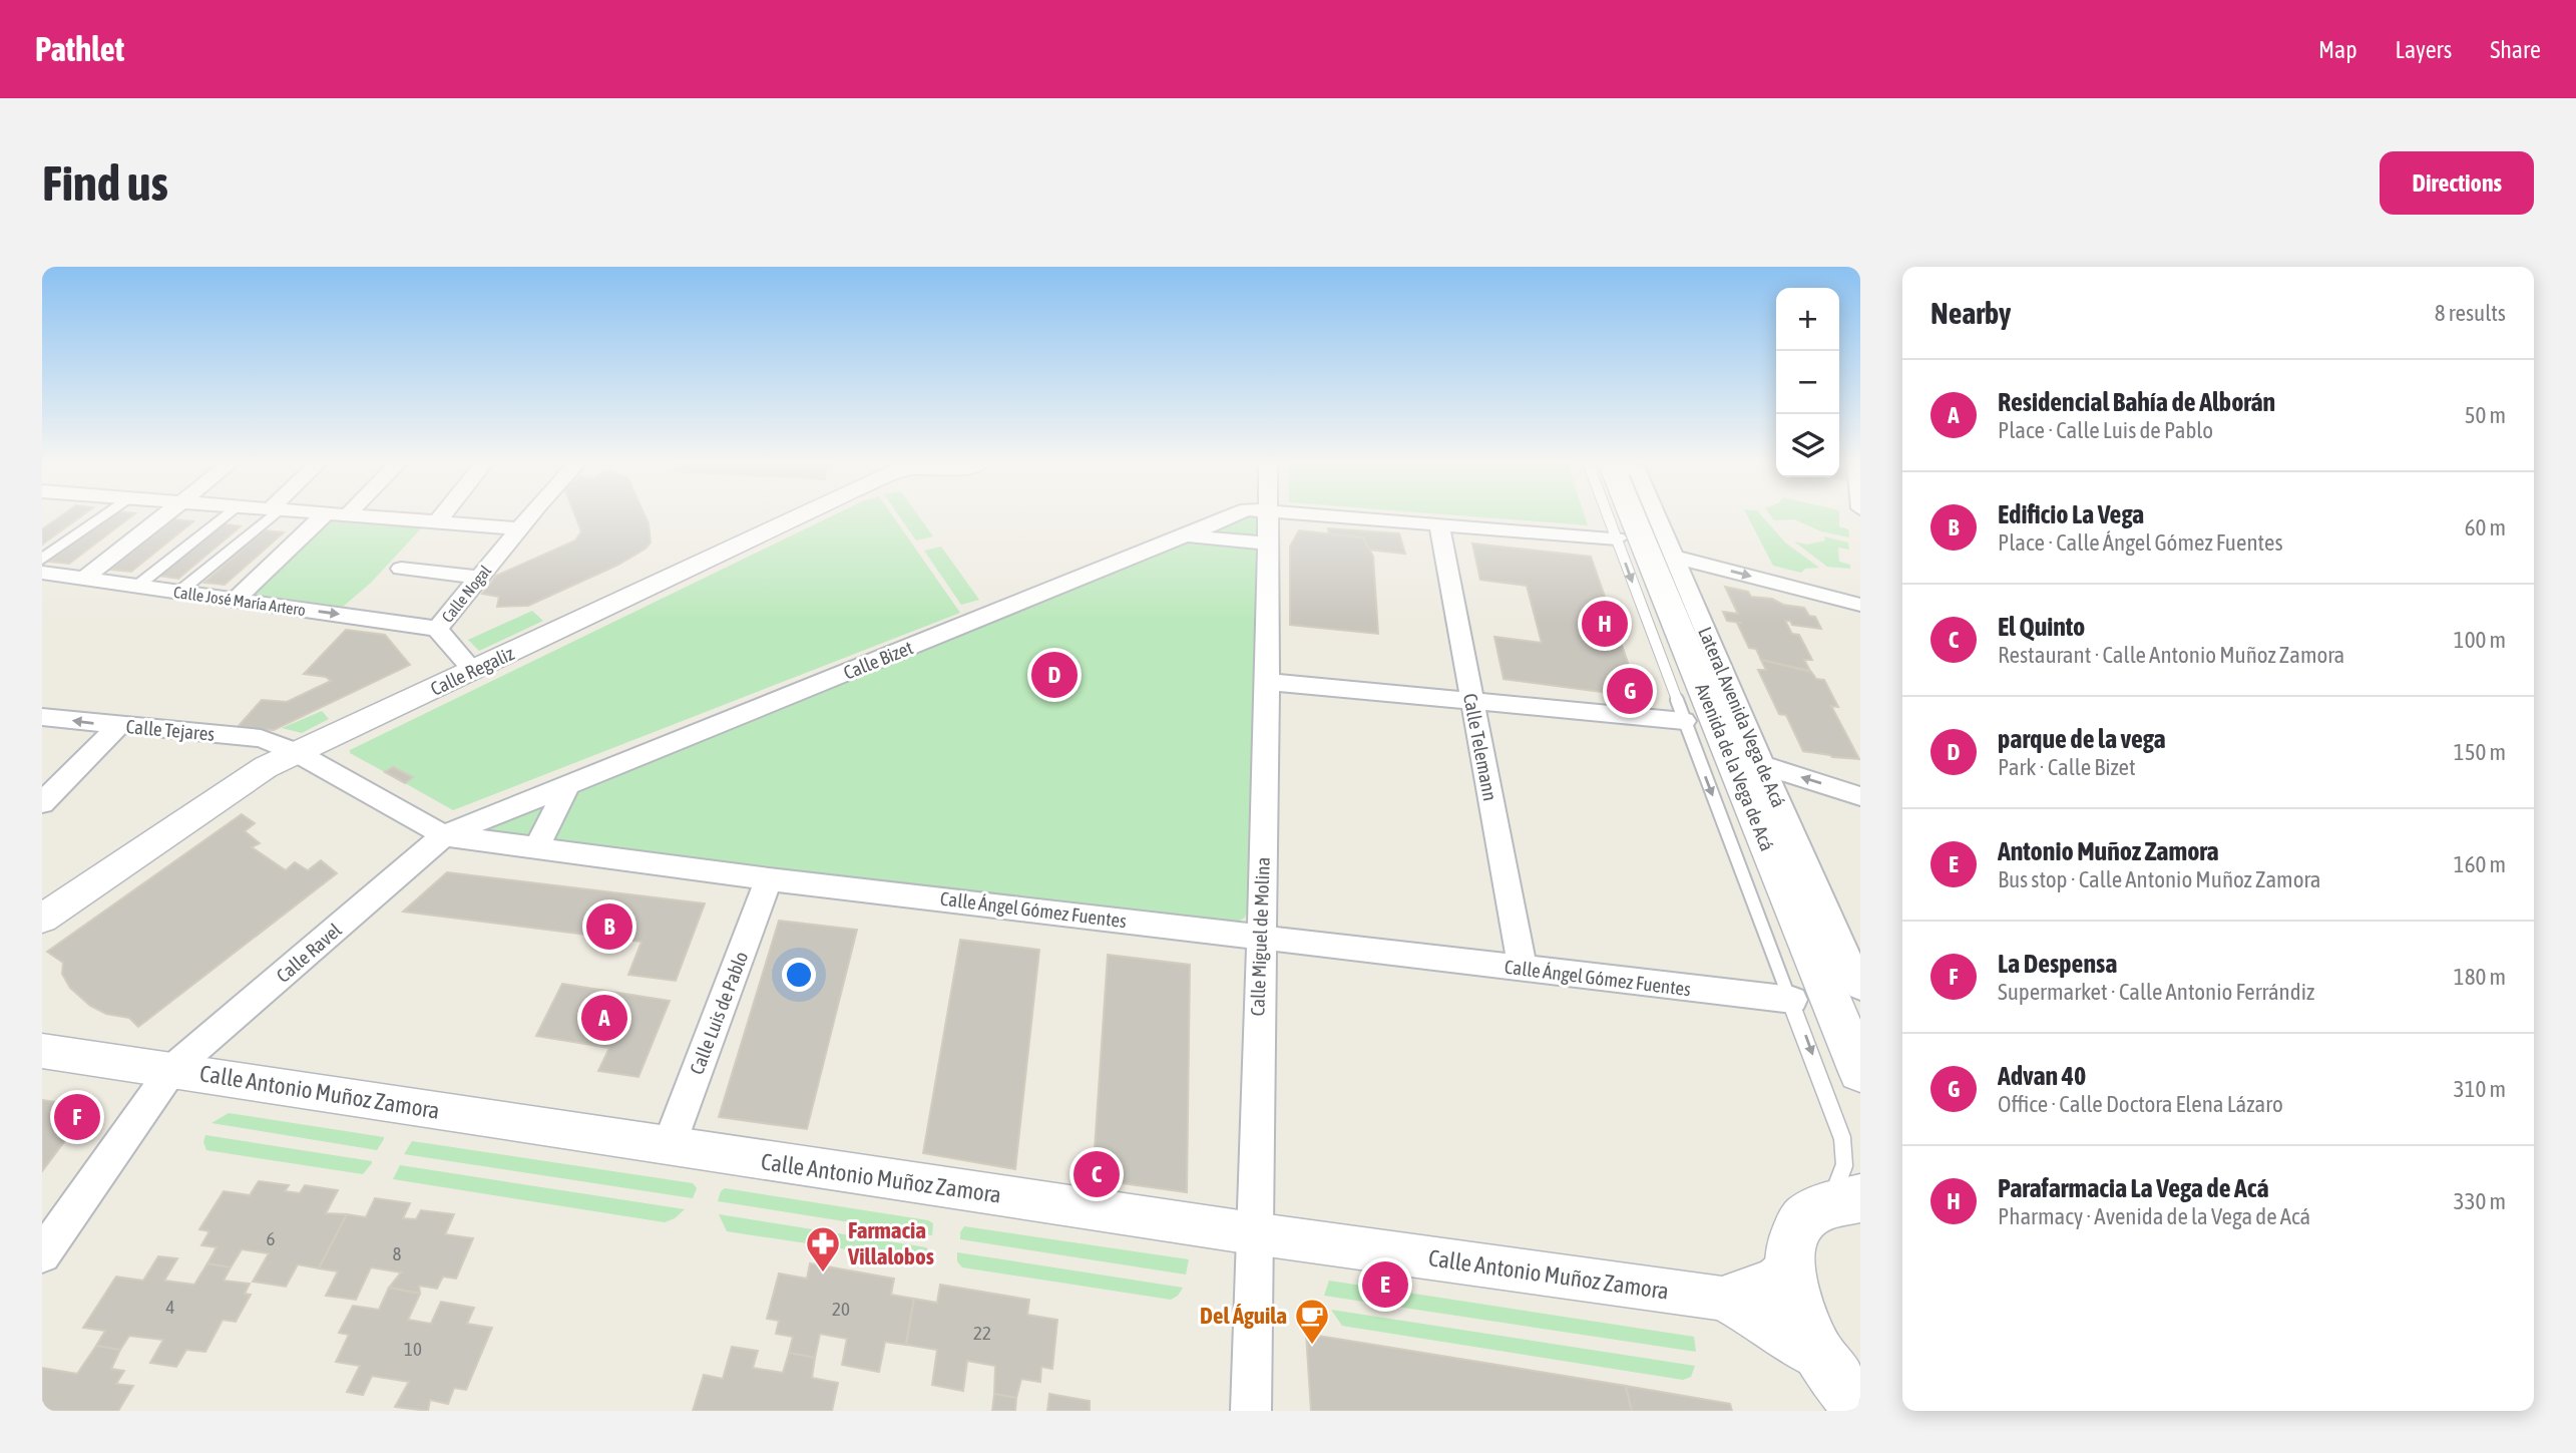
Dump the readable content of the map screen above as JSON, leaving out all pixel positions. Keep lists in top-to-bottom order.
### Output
{
  "streets": {
    "main road": ["Avenida de la Vega de Acá"],
    "street": [
      "Calle Nogal",
      "Calle José María Artero",
      "Calle Bizet",
      "Calle Regaliz",
      "Lateral Avenida Vega de Acá",
      "Calle Tejares",
      "Calle Telemann",
      "Calle Ángel Gómez Fuentes",
      "Calle Miguel de Molina",
      "Calle Ravel",
      "Calle Luis de Pablo",
      "Calle Antonio Muñoz Zamora"
    ]
  },
  "crossings": [
    ["Calle Nogal", "Calle José María Artero"],
    ["Calle Bizet", "Calle Telemann"],
    ["Calle Bizet", "Calle Ángel Gómez Fuentes"],
    ["Calle Bizet", "Calle Miguel de Molina"],
    ["Calle Bizet", "Calle Ravel"],
    ["Calle Regaliz", "Calle Tejares"],
    ["Calle Regaliz", "Calle Ángel Gómez Fuentes"],
    ["Calle Tejares", "Calle Ángel Gómez Fuentes"],
    ["Calle Telemann", "Calle Ángel Gómez Fuentes"],
    ["Calle Ángel Gómez Fuentes", "Calle Miguel de Molina"],
    ["Calle Ángel Gómez Fuentes", "Calle Ravel"],
    ["Calle Ángel Gómez Fuentes", "Calle Luis de Pablo"],
    ["Calle Miguel de Molina", "Calle Antonio Muñoz Zamora"],
    ["Calle Ravel", "Calle Antonio Muñoz Zamora"],
    ["Calle Luis de Pablo", "Calle Antonio Muñoz Zamora"]
  ],
  "places": {
    "pharmacy": ["Farmacia Villalobos"],
    "cafe": ["Del Águila"]
  },
  "house_numbers": [
    "6",
    "8",
    "4",
    "20",
    "22",
    "10"
  ],
  "page": {
    "header": "Pathlet",
    "nav": ["Map", "Layers", "Share"],
    "buttons": "Directions",
    "title": "Find us",
    "heading": ["Nearby", "8 results"],
    "map_buttons": ["+", "−"],
    "list": [
      {
        "mark": "A",
        "name": "Residencial Bahía de Alborán",
        "note": "Place · Calle Luis de Pablo",
        "value": "50 m"
      },
      {
        "mark": "B",
        "name": "Edificio La Vega",
        "note": "Place · Calle Ángel Gómez Fuentes",
        "value": "60 m"
      },
      {
        "mark": "C",
        "name": "El Quinto",
        "note": "Restaurant · Calle Antonio Muñoz Zamora",
        "value": "100 m"
      },
      {
        "mark": "D",
        "name": "parque de la vega",
        "note": "Park · Calle Bizet",
        "value": "150 m"
      },
      {
        "mark": "E",
        "name": "Antonio Muñoz Zamora",
        "note": "Bus stop · Calle Antonio Muñoz Zamora",
        "value": "160 m"
      },
      {
        "mark": "F",
        "name": "La Despensa",
        "note": "Supermarket · Calle Antonio Ferrándiz",
        "value": "180 m"
      },
      {
        "mark": "G",
        "name": "Advan 40",
        "note": "Office · Calle Doctora Elena Lázaro",
        "value": "310 m"
      },
      {
        "mark": "H",
        "name": "Parafarmacia La Vega de Acá",
        "note": "Pharmacy · Avenida de la Vega de Acá",
        "value": "330 m"
      }
    ],
    "pins": [
      "H",
      "D",
      "G",
      "B",
      "A",
      "F",
      "C",
      "E"
    ]
  }
}
